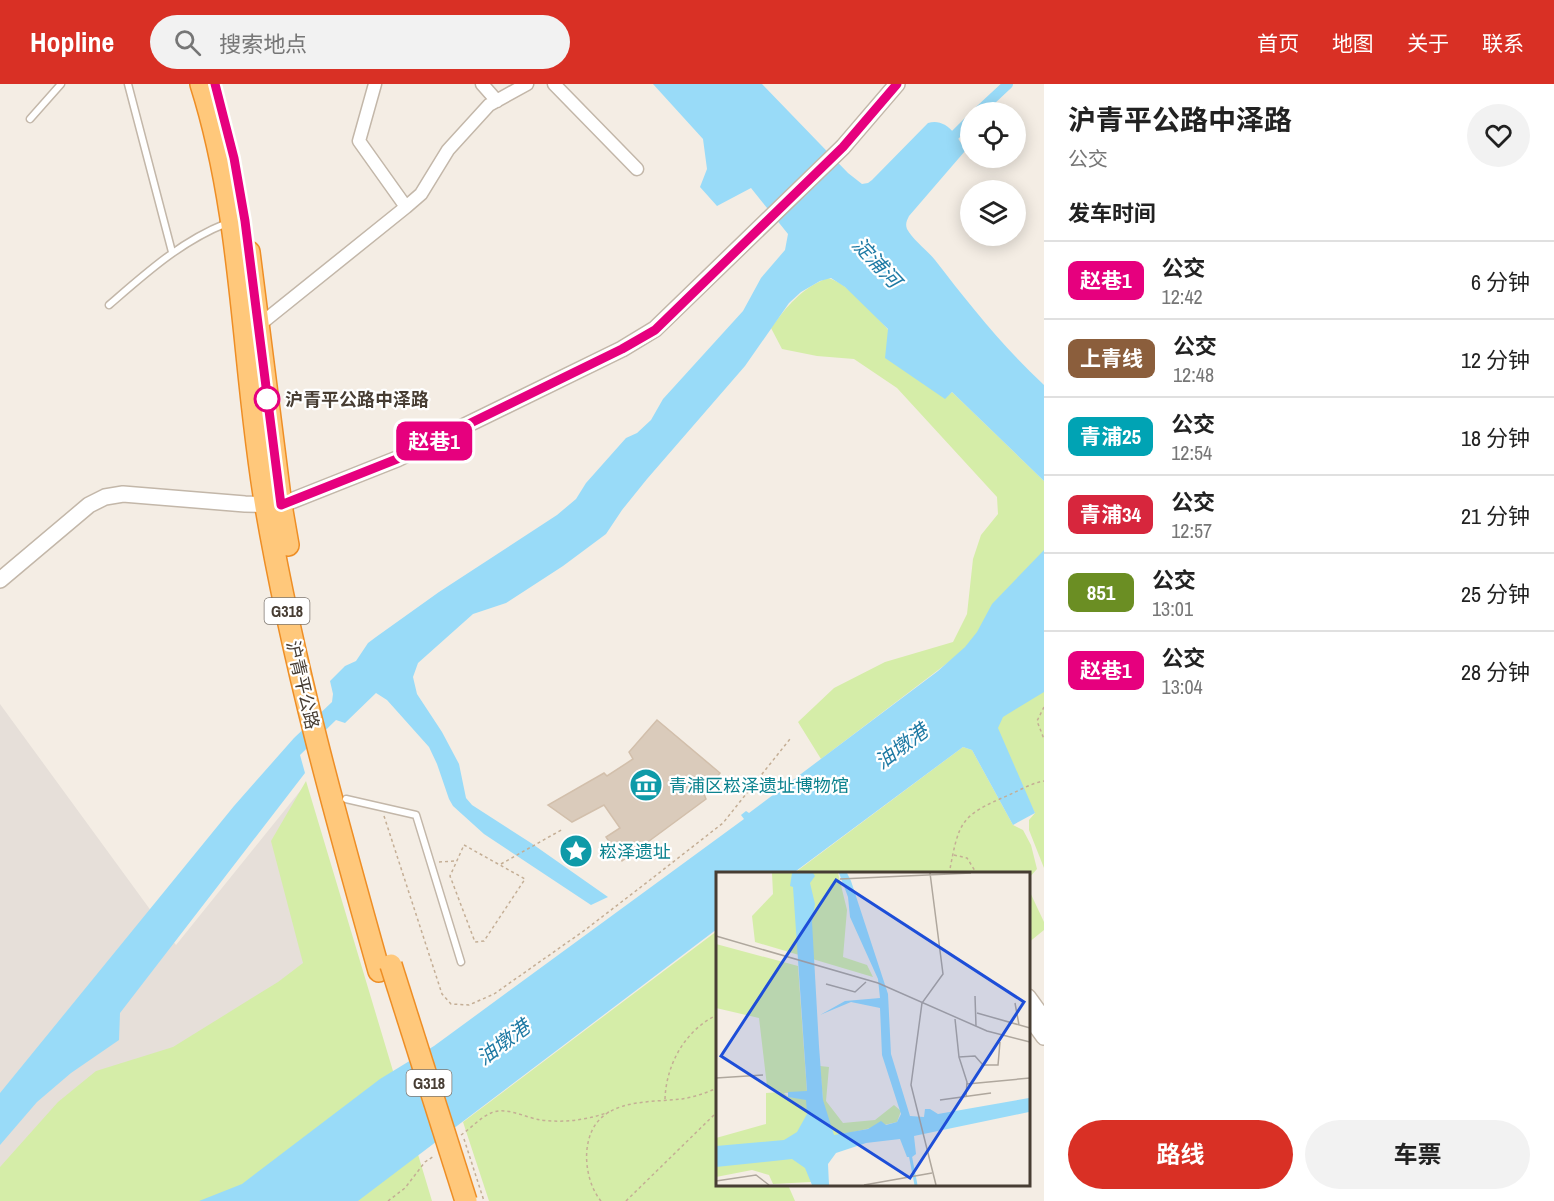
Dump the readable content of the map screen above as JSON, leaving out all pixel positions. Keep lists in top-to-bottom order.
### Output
{
  "streets": {
    "highway": ["G318", "沪青平公路"]
  },
  "water": ["淀浦河", "油墩港"],
  "places": {
    "other": ["沪青平公路中泽路"],
    "museum": ["青浦区崧泽遗址博物馆"],
    "place": ["崧泽遗址"]
  },
  "lines": ["bus line 赵巷1"],
  "page": {
    "header": "Hopline",
    "search": "搜索地点",
    "nav": [
      "首页",
      "地图",
      "关于",
      "联系"
    ],
    "on_map": "赵巷1",
    "heading": [
      ["沪青平公路中泽路", "公交"],
      "发车时间"
    ],
    "list": [
      {
        "mark": "赵巷1",
        "name": "公交",
        "note": "12:42",
        "value": "6 分钟"
      },
      {
        "mark": "上青线",
        "name": "公交",
        "note": "12:48",
        "value": "12 分钟"
      },
      {
        "mark": "青浦25",
        "name": "公交",
        "note": "12:54",
        "value": "18 分钟"
      },
      {
        "mark": "青浦34",
        "name": "公交",
        "note": "12:57",
        "value": "21 分钟"
      },
      {
        "mark": "851",
        "name": "公交",
        "note": "13:01",
        "value": "25 分钟"
      },
      {
        "mark": "赵巷1",
        "name": "公交",
        "note": "13:04",
        "value": "28 分钟"
      }
    ],
    "buttons": ["路线", "车票"]
  }
}
